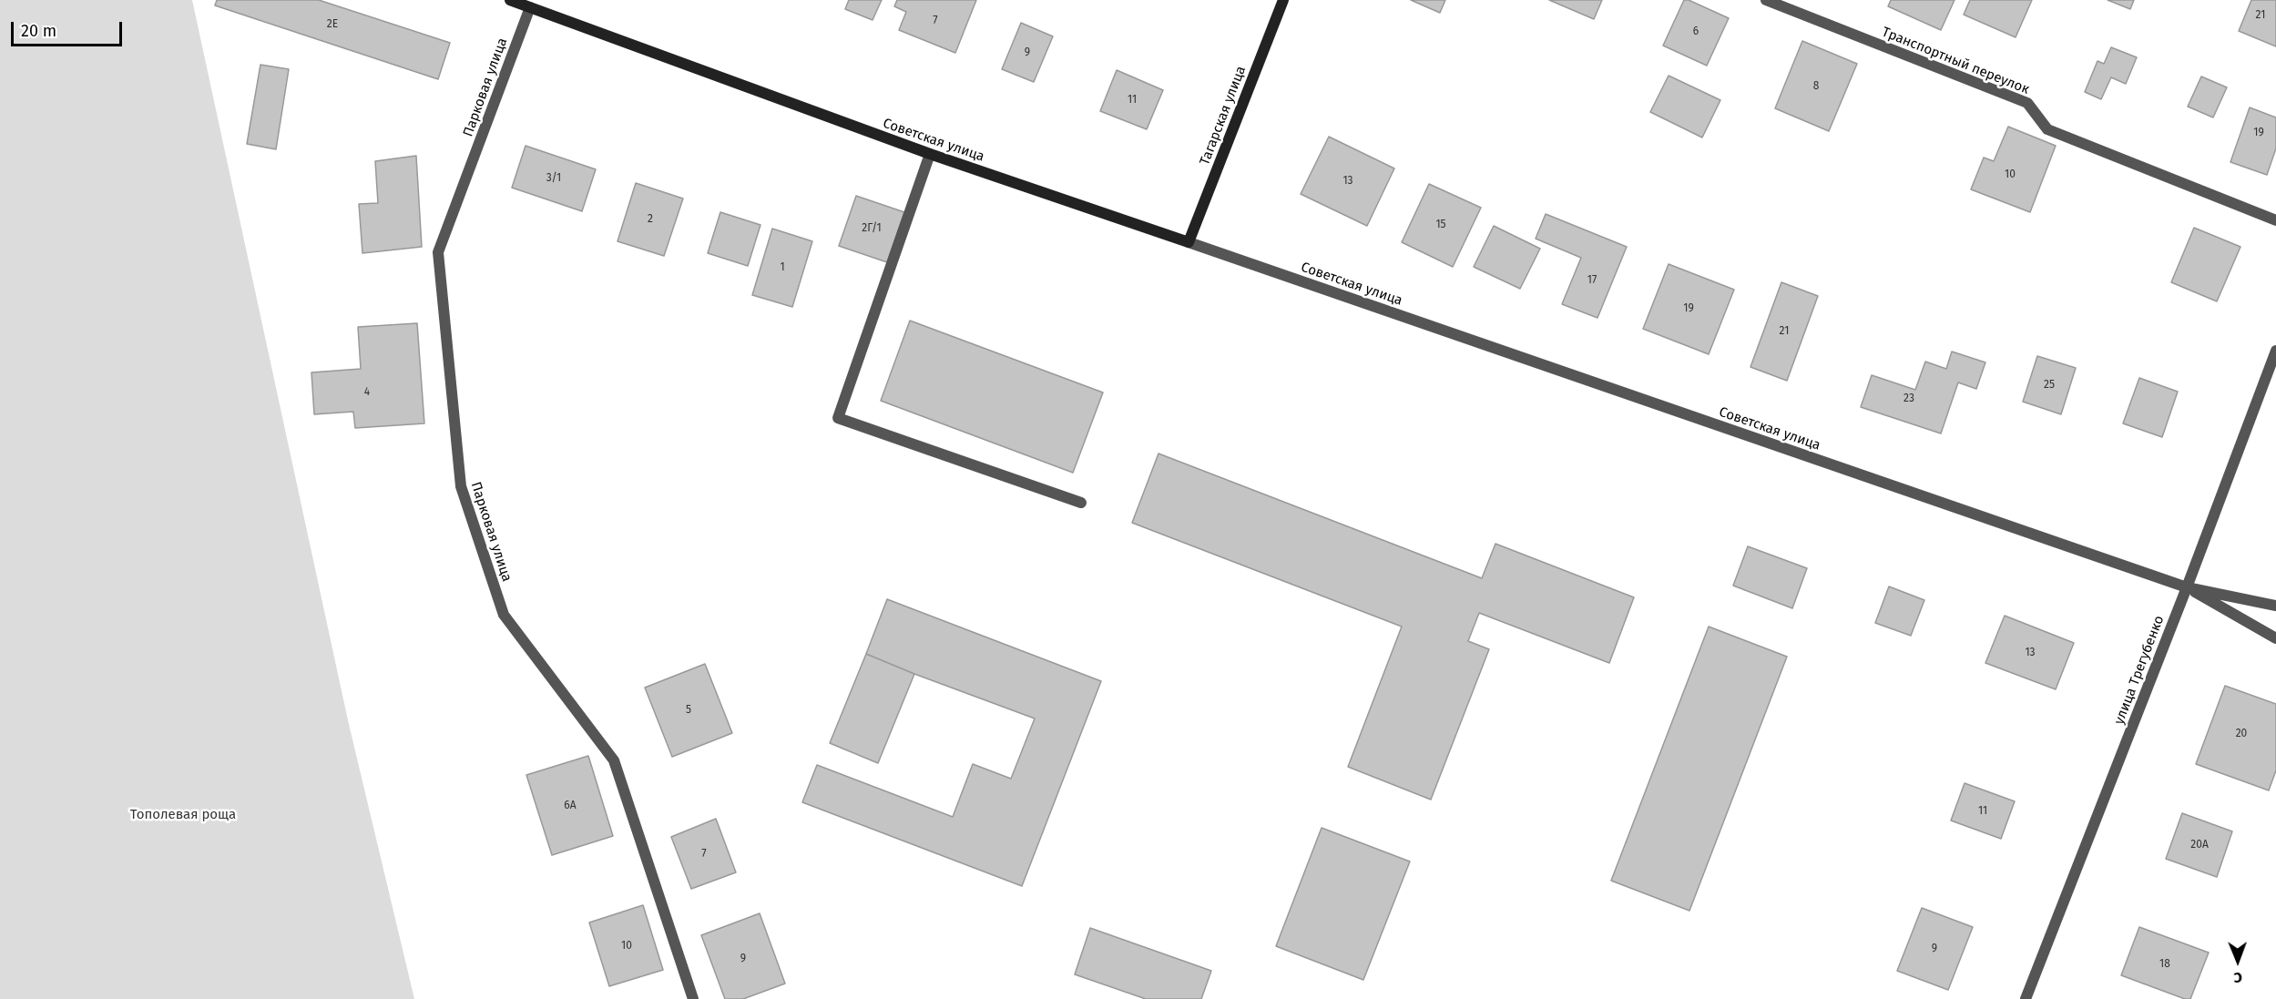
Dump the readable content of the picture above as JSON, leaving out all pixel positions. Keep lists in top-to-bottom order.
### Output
{
  "streets": {
    "street": [
      "Транспортный переулок",
      "Парковая улица",
      "Тагарская улица",
      "Советская улица",
      "улица Трегубенко"
    ]
  },
  "crossings": [
    ["Парковая улица", "Советская улица"],
    ["Тагарская улица", "Советская улица"],
    ["Советская улица", "улица Трегубенко"]
  ],
  "parks": ["Тополевая роща"],
  "house_numbers": [
    "21",
    "7",
    "2Е",
    "6",
    "9",
    "8",
    "11",
    "19",
    "10",
    "3/1",
    "13",
    "2",
    "15",
    "2Г/1",
    "1",
    "17",
    "19",
    "21",
    "25",
    "4",
    "23",
    "13",
    "5",
    "20",
    "6А",
    "11",
    "20А",
    "7",
    "10",
    "9",
    "9",
    "18"
  ],
  "scale_bar": "20 m",
  "north": "bottom"
}
